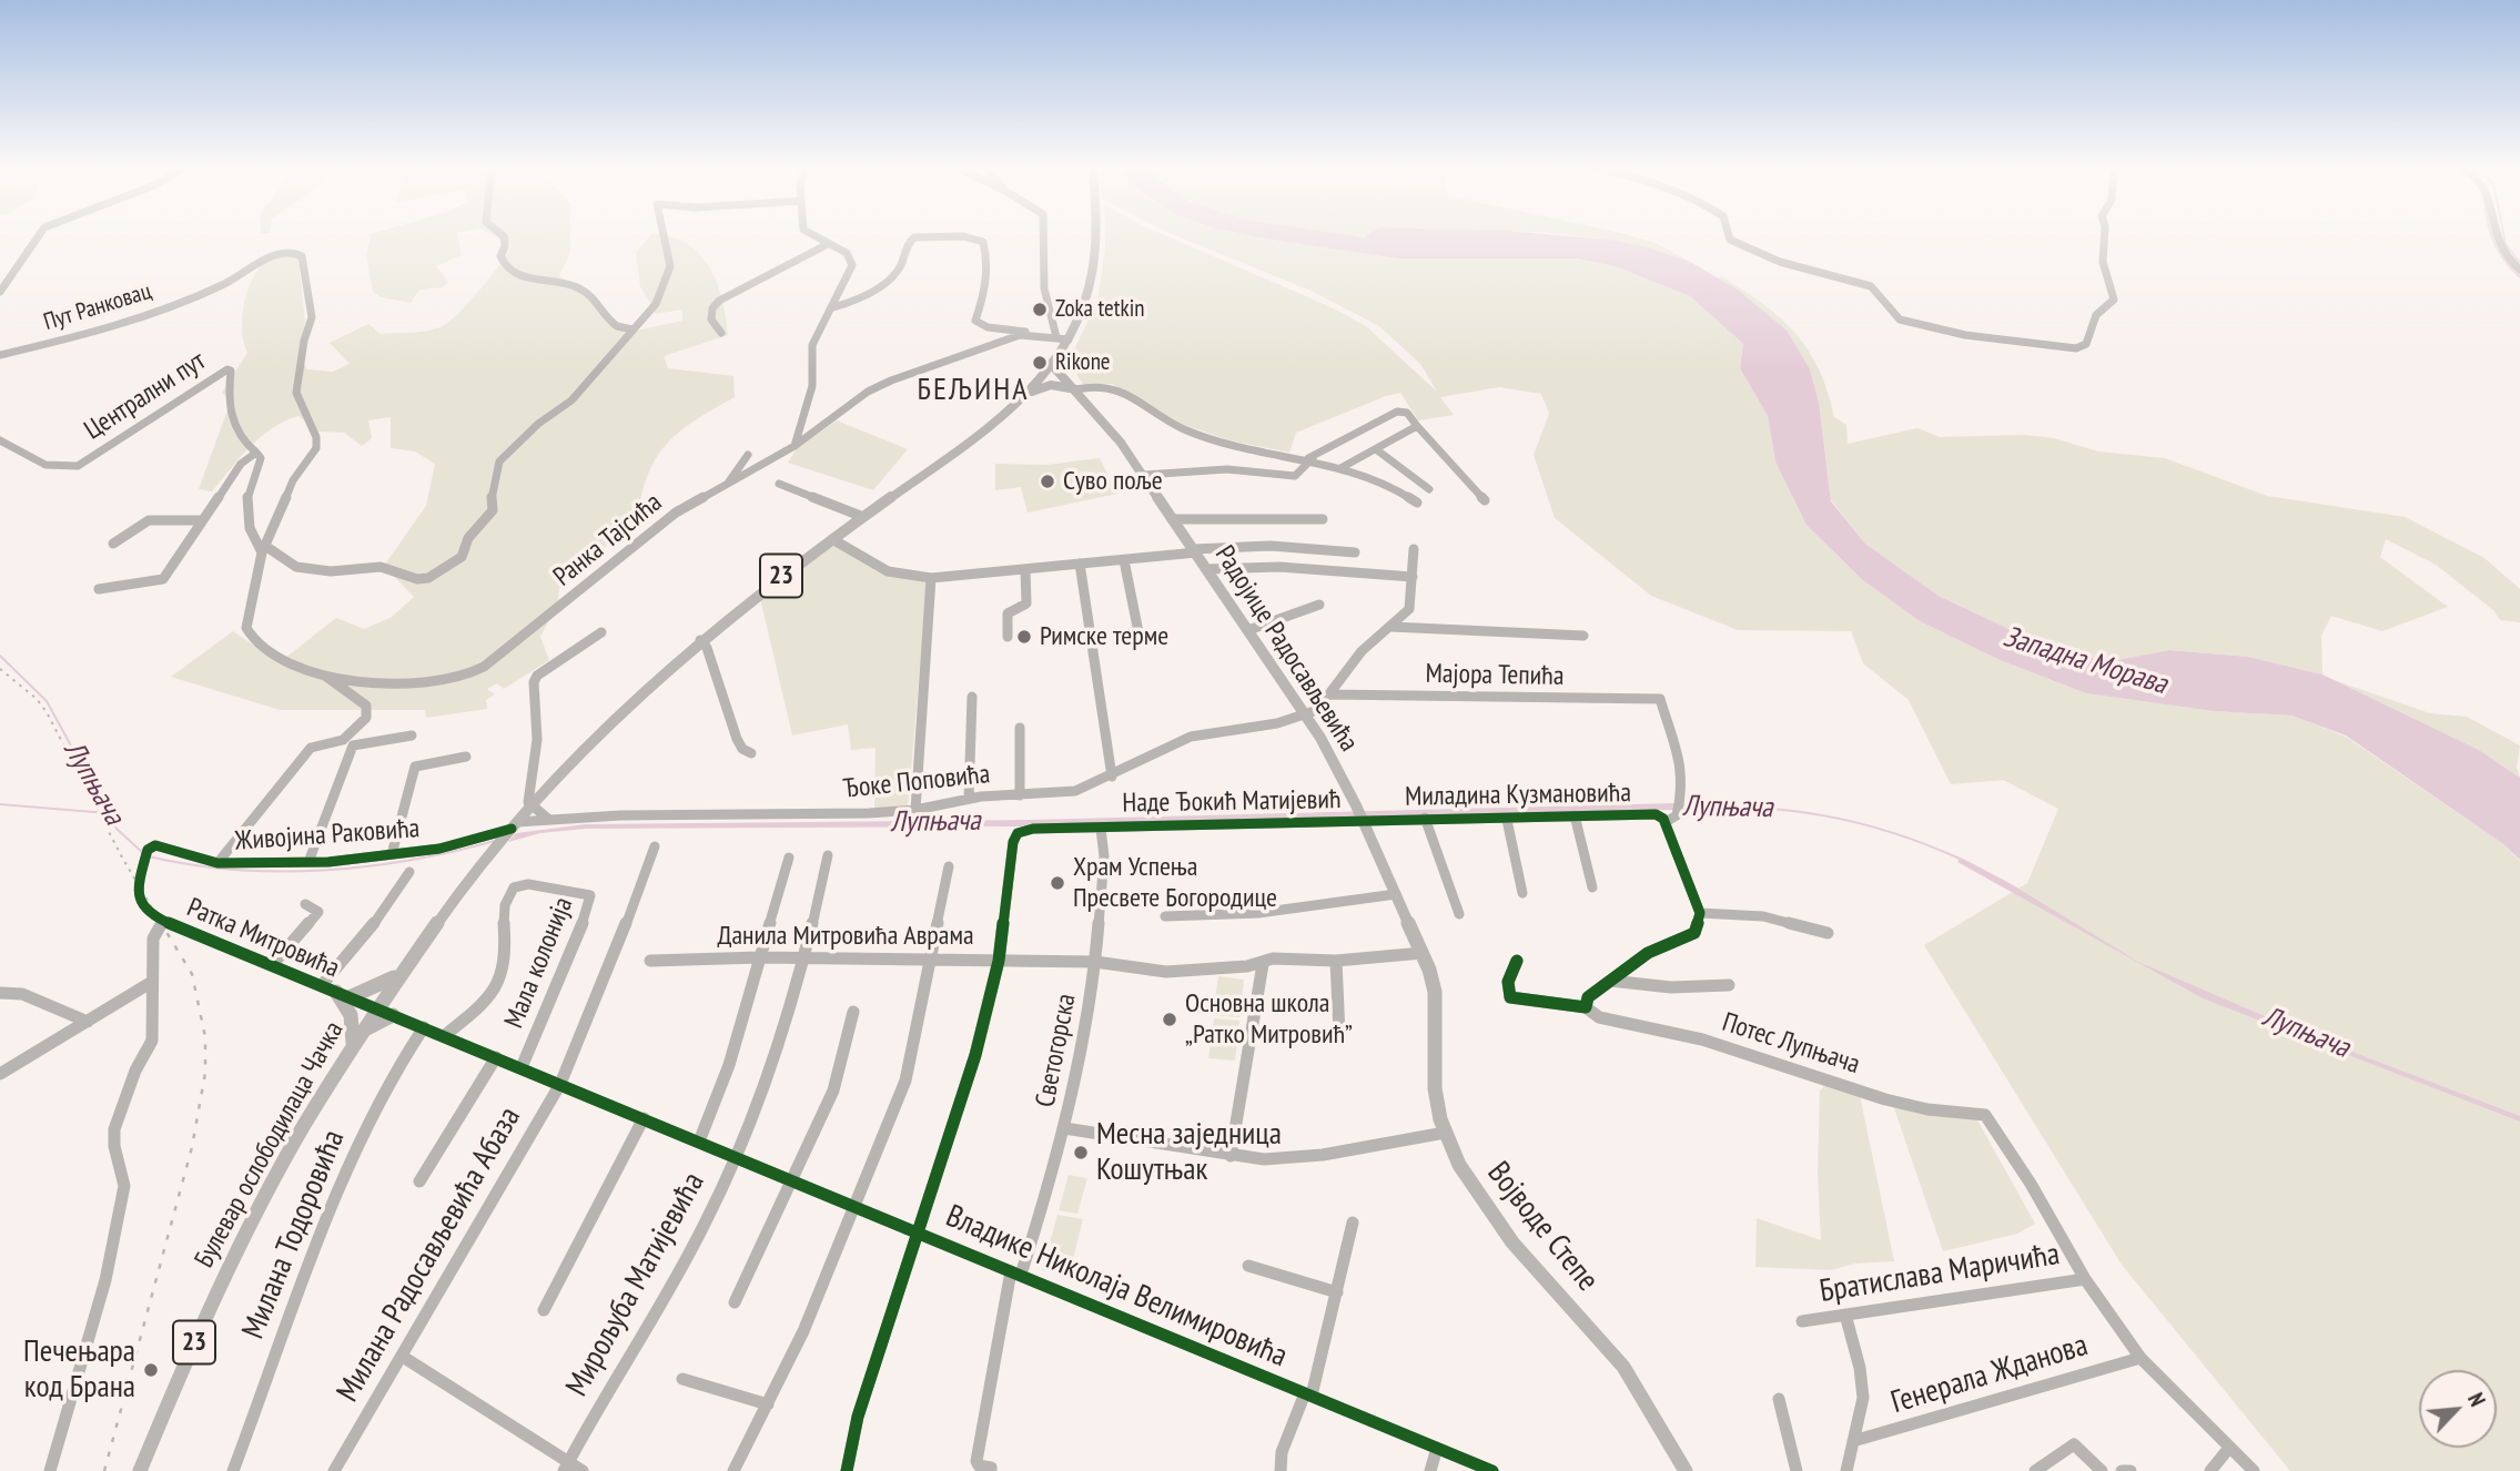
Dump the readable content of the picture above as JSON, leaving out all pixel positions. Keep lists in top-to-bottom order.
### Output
{
  "streets": {
    "main road": [
      "23",
      "Радојице Радосављевића",
      "Булевар ослободилаца Чачка",
      "Војводе Степе"
    ],
    "street": [
      "Пут Ранковац",
      "Централни пут",
      "Ранка Тајсића",
      "Мајора Тепића",
      "Ђоке Поповића",
      "Миладина Кузмановића",
      "Наде Ђокић Матијевић",
      "Живојина Раковића",
      "Данила Митровића Аврама",
      "Ратка Митровића",
      "Мала колонија",
      "Потес Лупњача",
      "Светогорска",
      "Милана Тодоровића",
      "Милана Радосављевића Абаза",
      "Братислава Маричића",
      "Мирољуба Матијевића",
      "Владике Николаја Велимировића",
      "Генерала Жданова"
    ]
  },
  "crossings": [
    ["Пут Ранковац", "Ранка Тајсића"],
    ["Ранка Тајсића", "23"],
    ["Ранка Тајсића", "Булевар ослободилаца Чачка"],
    ["23", "Булевар ослободилаца Чачка"],
    ["Радојице Радосављевића", "Ђоке Поповића"],
    ["Радојице Радосављевића", "Миладина Кузмановића"],
    ["Радојице Радосављевића", "Наде Ђокић Матијевић"],
    ["Радојице Радосављевића", "Булевар ослободилаца Чачка"],
    ["Радојице Радосављевића", "Војводе Степе"],
    ["Мајора Тепића", "Миладина Кузмановића"],
    ["Ђоке Поповића", "Живојина Раковића"],
    ["Ђоке Поповића", "Булевар ослободилаца Чачка"],
    ["Миладина Кузмановића", "Наде Ђокић Матијевић"],
    ["Миладина Кузмановића", "Војводе Степе"],
    ["Наде Ђокић Матијевић", "Данила Митровића Аврама"],
    ["Наде Ђокић Матијевић", "Светогорска"],
    ["Наде Ђокић Матијевић", "Војводе Степе"],
    ["Живојина Раковића", "Ратка Митровића"],
    ["Живојина Раковића", "Булевар ослободилаца Чачка"],
    ["Данила Митровића Аврама", "Светогорска"],
    ["Данила Митровића Аврама", "Војводе Степе"],
    ["Данила Митровића Аврама", "Мирољуба Матијевића"],
    ["Ратка Митровића", "Булевар ослободилаца Чачка"],
    ["Ратка Митровића", "Владике Николаја Велимировића"],
    ["Мала колонија", "Владике Николаја Велимировића"],
    ["Потес Лупњача", "Братислава Маричића"],
    ["Светогорска", "Владике Николаја Велимировића"],
    ["Булевар ослободилаца Чачка", "Владике Николаја Велимировића"],
    ["Милана Тодоровића", "Владике Николаја Велимировића"],
    ["Милана Радосављевића Абаза", "Владике Николаја Велимировића"],
    ["Мирољуба Матијевића", "Владике Николаја Велимировића"]
  ],
  "districts": ["БЕЉИНА"],
  "water": ["Западна Морава", "Лупњача"],
  "places": [
    "Zoka tetkin",
    "Rikone",
    "Суво поље",
    "Римске терме",
    "Храм Успења Пресвете Богородице",
    "Основна школа „Ратко Митровић”",
    "Месна заједница Кошутњак",
    "Печењара код Брана"
  ],
  "north": "top right"
}
